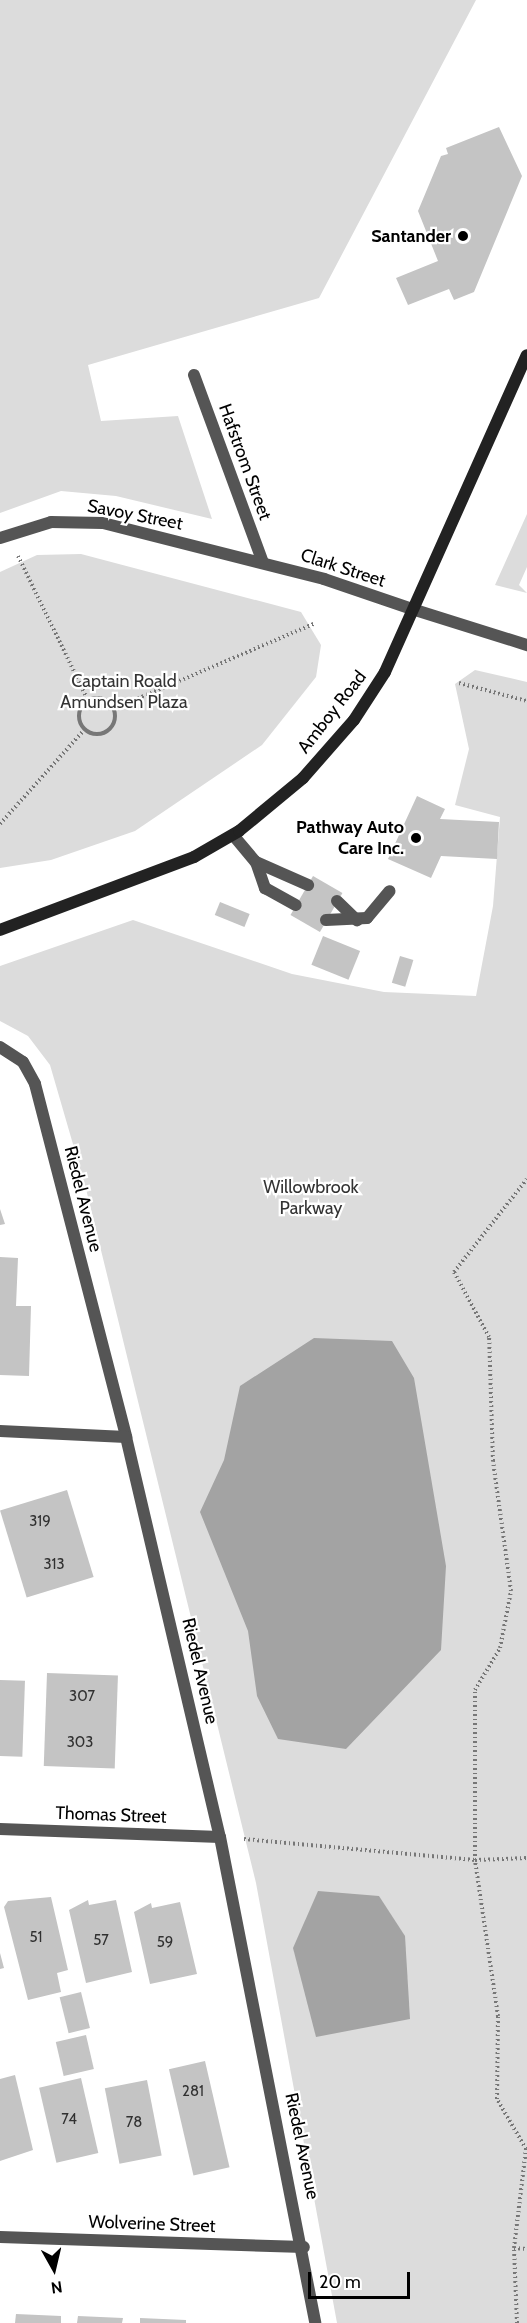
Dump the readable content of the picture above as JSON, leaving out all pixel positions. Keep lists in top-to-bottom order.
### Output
{
  "streets": {
    "main road": ["Amboy Road"],
    "street": [
      "Hafstrom Street",
      "Savoy Street",
      "Clark Street",
      "Riedel Avenue",
      "Thomas Street",
      "Wolverine Street"
    ]
  },
  "crossings": [
    ["Hafstrom Street", "Savoy Street"],
    ["Hafstrom Street", "Clark Street"],
    ["Savoy Street", "Clark Street"],
    ["Clark Street", "Amboy Road"],
    ["Riedel Avenue", "Thomas Street"],
    ["Riedel Avenue", "Wolverine Street"]
  ],
  "parks": ["Captain Roald Amundsen Plaza", "Willowbrook Parkway"],
  "places": ["Santander", "Pathway Auto Care Inc."],
  "house_numbers": [
    "319",
    "313",
    "307",
    "303",
    "51",
    "57",
    "59",
    "281",
    "74",
    "78"
  ],
  "scale_bar": "20 m",
  "north": "bottom"
}
